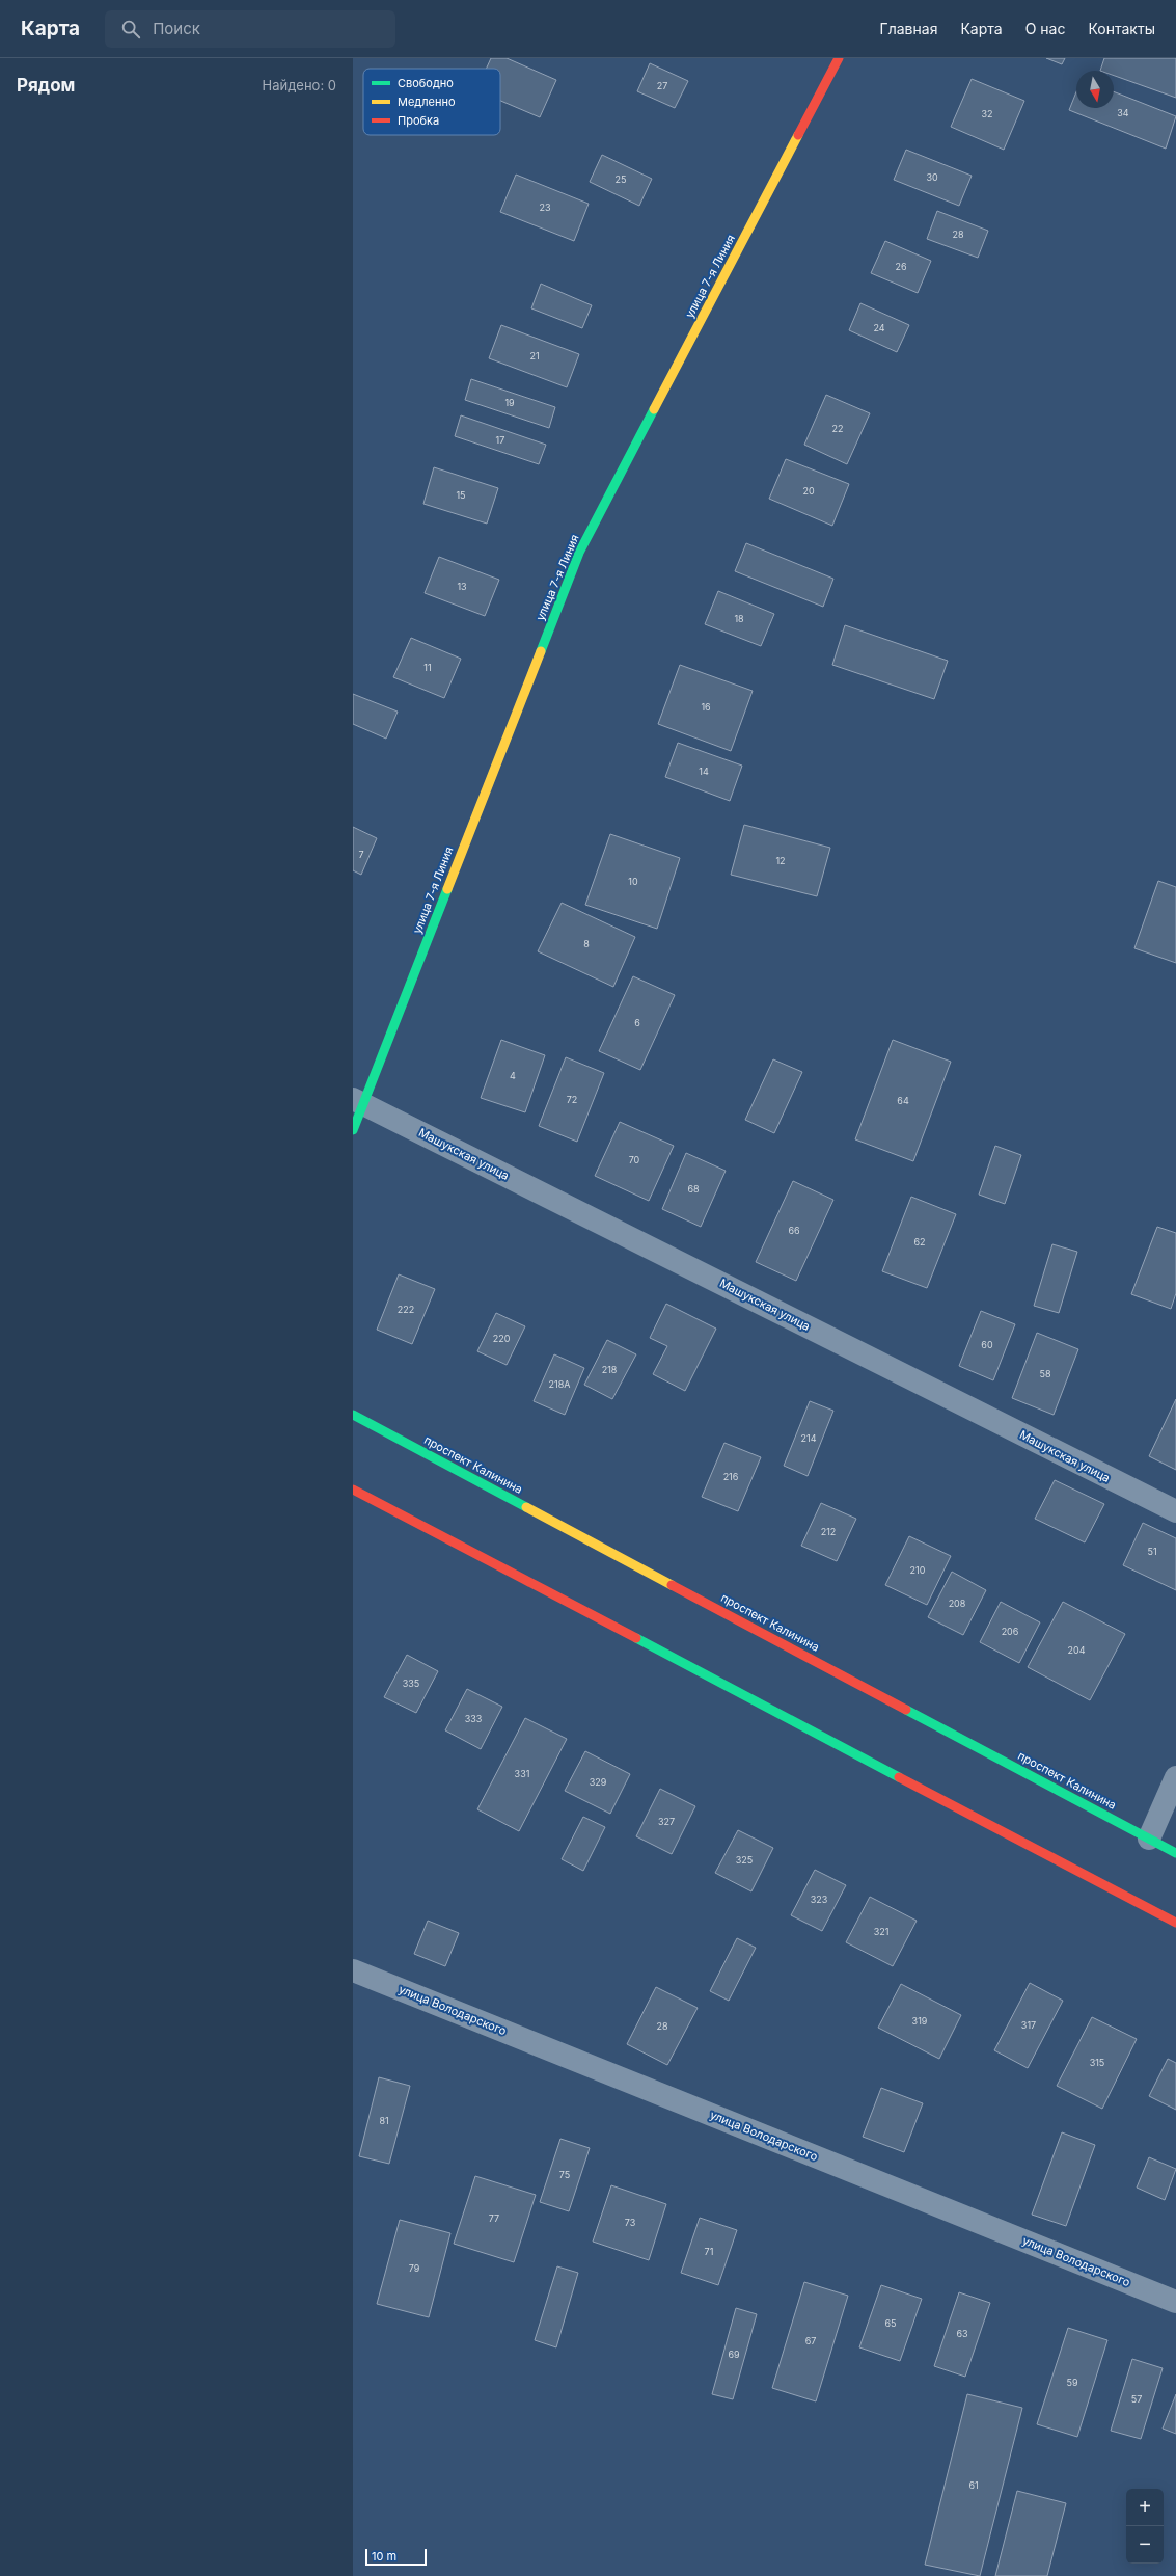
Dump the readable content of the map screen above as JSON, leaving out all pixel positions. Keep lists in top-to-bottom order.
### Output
{
  "streets": {
    "main road": ["улица 7-я Линия", "проспект Калинина"],
    "street": ["Машукская улица", "улица Володарского"]
  },
  "crossings": [
    ["улица 7-я Линия", "Машукская улица"]
  ],
  "house_numbers": [
    "27",
    "34",
    "32",
    "30",
    "25",
    "23",
    "28",
    "26",
    "24",
    "21",
    "19",
    "22",
    "17",
    "20",
    "15",
    "13",
    "18",
    "11",
    "16",
    "14",
    "7",
    "12",
    "10",
    "8",
    "6",
    "4",
    "72",
    "64",
    "70",
    "68",
    "66",
    "62",
    "222",
    "220",
    "60",
    "218",
    "58",
    "218А",
    "214",
    "216",
    "212",
    "51",
    "210",
    "208",
    "206",
    "204",
    "335",
    "333",
    "331",
    "329",
    "327",
    "325",
    "323",
    "321",
    "319",
    "317",
    "28",
    "315",
    "81",
    "75",
    "77",
    "73",
    "71",
    "79",
    "65",
    "63",
    "67",
    "69",
    "59",
    "57",
    "61"
  ],
  "legend": ["Свободно", "Медленно", "Пробка"],
  "scale_bar": "10 m",
  "north": "bottom",
  "page": {
    "header": "Карта",
    "search": "Поиск",
    "nav": [
      "Главная",
      "Карта",
      "О нас",
      "Контакты"
    ],
    "heading": ["Рядом", "Найдено: 0"],
    "map_buttons": ["+", "−"],
    "scale": "10 m"
  }
}
